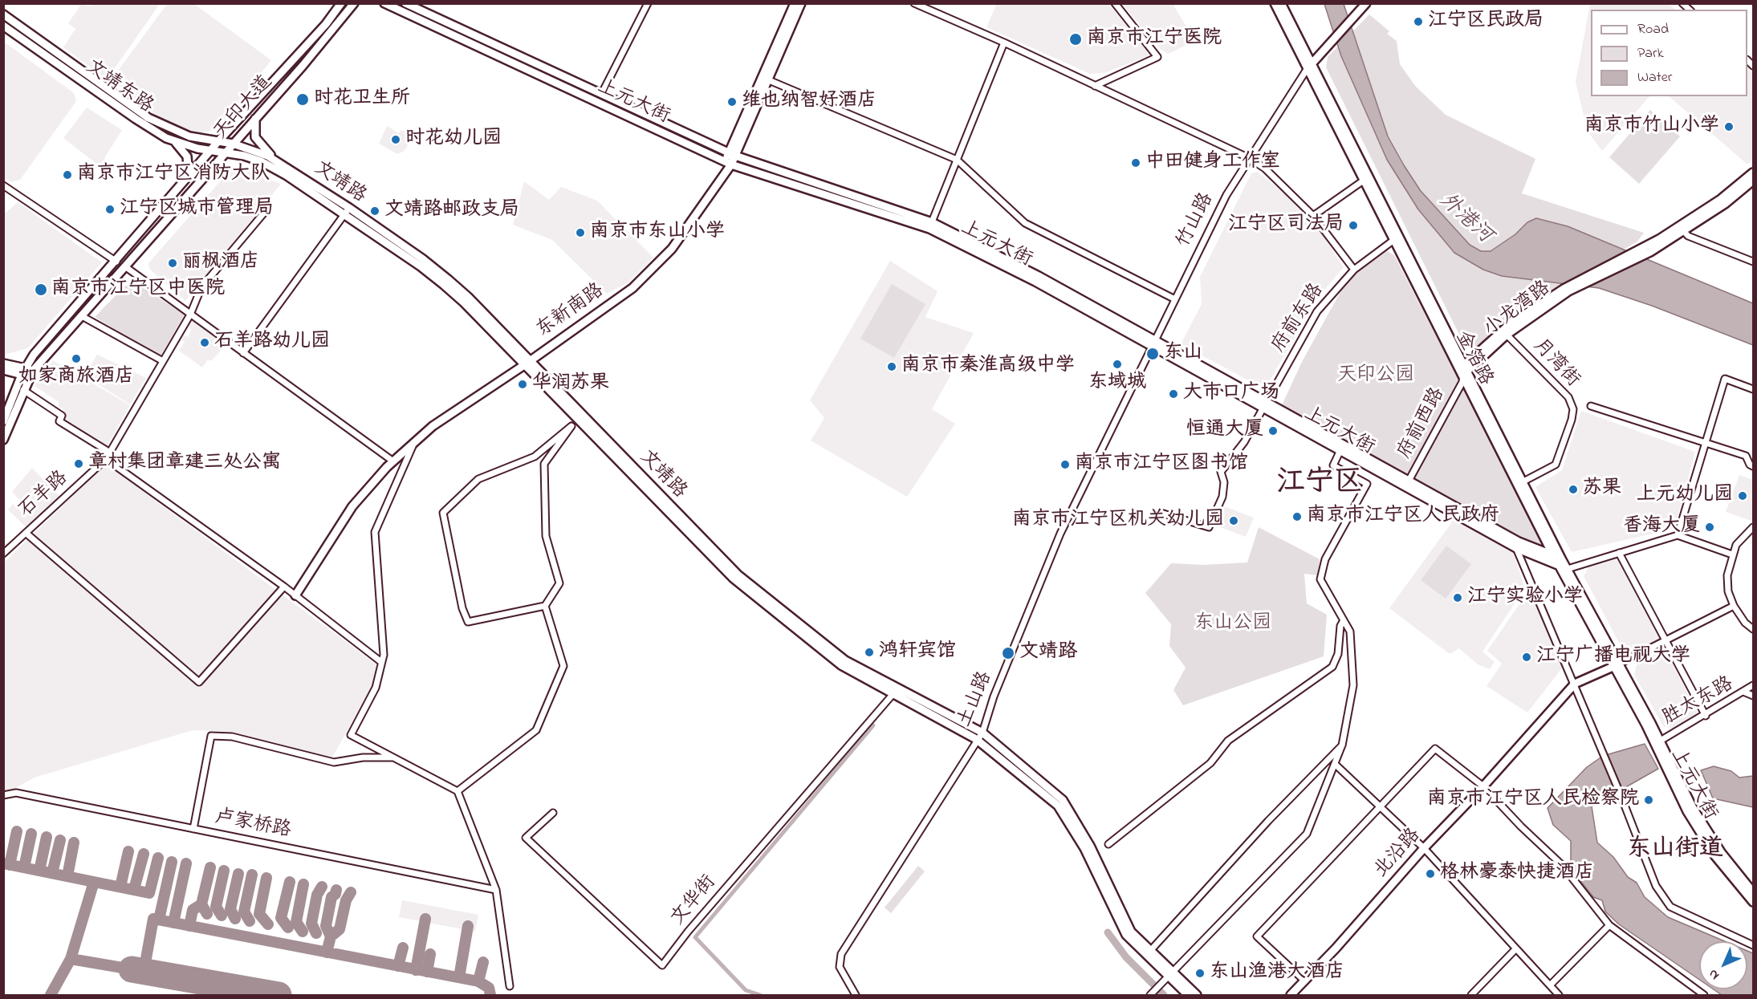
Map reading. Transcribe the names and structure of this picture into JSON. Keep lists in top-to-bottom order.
{
  "streets": {
    "main road": [
      "文靖东路",
      "上元大街",
      "天印大道",
      "文靖路",
      "竹山路",
      "小龙湾路",
      "东新南路",
      "金箔路",
      "北沿路"
    ],
    "street": [
      "府前东路",
      "月湾街",
      "府前西路",
      "石羊路",
      "土山路",
      "胜太东路",
      "卢家桥路",
      "文华街"
    ]
  },
  "crossings": [
    ["文靖东路", "天印大道"],
    ["文靖东路", "文靖路"],
    ["上元大街", "竹山路"],
    ["上元大街", "东新南路"],
    ["上元大街", "府前东路"],
    ["上元大街", "金箔路"],
    ["上元大街", "府前西路"],
    ["上元大街", "土山路"],
    ["上元大街", "胜太东路"],
    ["天印大道", "文靖路"],
    ["文靖路", "东新南路"],
    ["文靖路", "土山路"],
    ["文靖路", "文华街"],
    ["竹山路", "金箔路"],
    ["竹山路", "土山路"],
    ["小龙湾路", "金箔路"],
    ["小龙湾路", "月湾街"],
    ["小龙湾路", "府前西路"],
    ["府前东路", "金箔路"],
    ["金箔路", "月湾街"],
    ["金箔路", "府前西路"],
    ["金箔路", "北沿路"]
  ],
  "districts": ["江宁区", "东山街道"],
  "water": ["外港河"],
  "parks": ["天印公园", "东山公园"],
  "places": [
    "江宁区民政局",
    "南京市江宁医院",
    "时花卫生所",
    "维也纳智好酒店",
    "南京市竹山小学",
    "时花幼儿园",
    "中田健身工作室",
    "南京市江宁区消防大队",
    "江宁区城市管理局",
    "文靖路邮政支局",
    "江宁区司法局",
    "南京市东山小学",
    "丽枫酒店",
    "南京市江宁区中医院",
    "石羊路幼儿园",
    "东山",
    "如家商旅酒店",
    "东域城",
    "南京市秦淮高级中学",
    "华润苏果",
    "大市口广场",
    "恒通大厦",
    "章村集团章建三处公寓",
    "南京市江宁区图书馆",
    "苏果",
    "上元幼儿园",
    "南京市江宁区人民政府",
    "南京市江宁区机关幼儿园",
    "香海大厦",
    "江宁实验小学",
    "鸿轩宾馆",
    "文靖路",
    "江宁广播电视大学",
    "南京市江宁区人民检察院",
    "格林豪泰快捷酒店",
    "东山渔港大酒店"
  ],
  "legend": ["Road", "Park", "Water"],
  "north": "bottom left"
}
